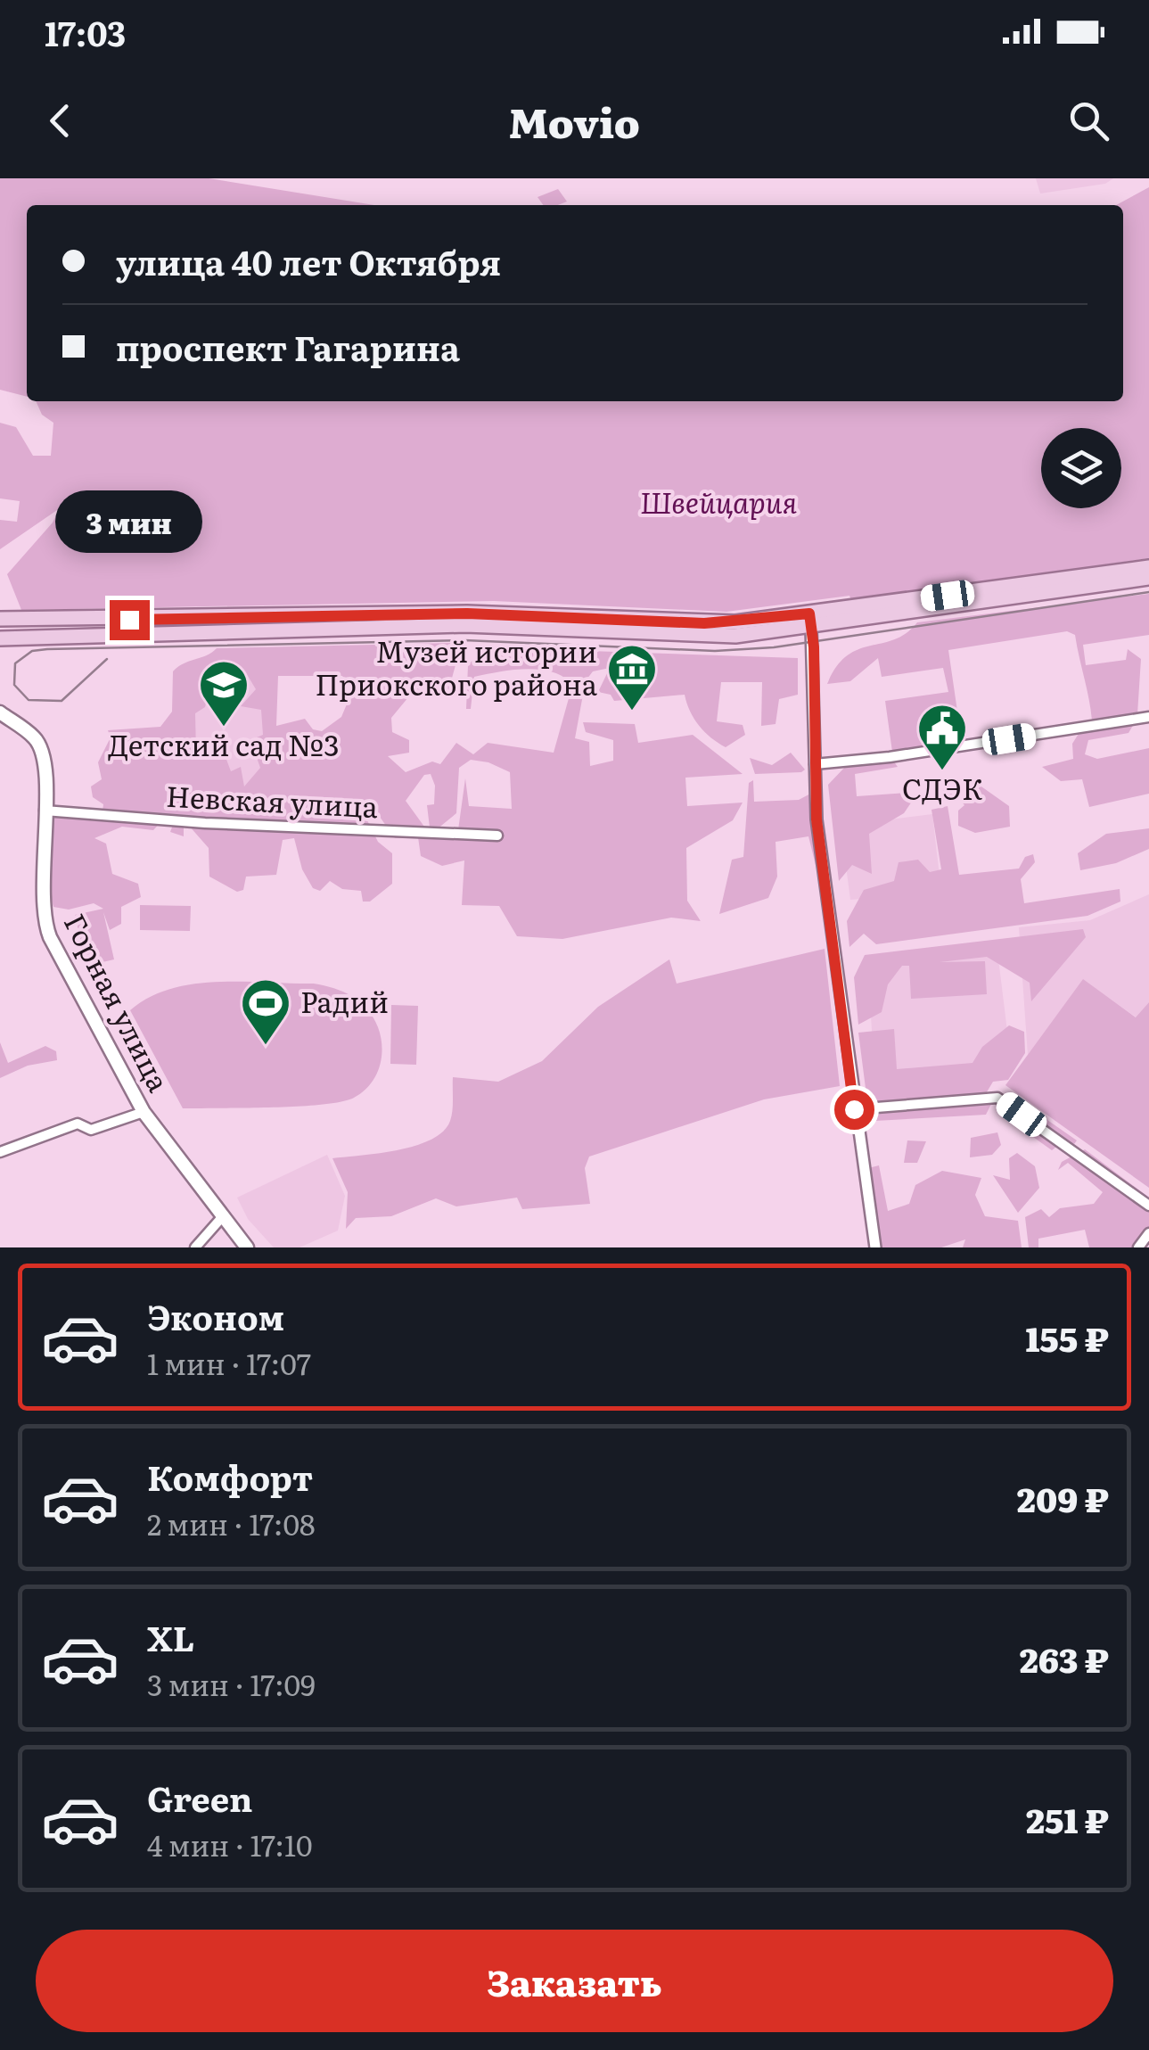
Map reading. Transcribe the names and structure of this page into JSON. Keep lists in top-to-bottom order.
{
  "streets": {
    "main road": ["Горная улица"],
    "street": ["Невская улица"]
  },
  "crossings": [
    ["Невская улица", "Горная улица"]
  ],
  "parks": ["Швейцария"],
  "places": {
    "museum": ["Музей истории Приокского района"],
    "school or university": ["Детский сад №3"],
    "public building": ["СДЭК"],
    "sports": ["Радий"]
  },
  "page": {
    "status": "17:03",
    "header": "Movio",
    "banner": ["улица 40 лет Октября", "проспект Гагарина"],
    "bubble": "3 мин",
    "list": [
      {
        "name": "Эконом",
        "note": "1 мин · 17:07",
        "value": "155 ₽"
      },
      {
        "name": "Комфорт",
        "note": "2 мин · 17:08",
        "value": "209 ₽"
      },
      {
        "name": "XL",
        "note": "3 мин · 17:09",
        "value": "263 ₽"
      },
      {
        "name": "Green",
        "note": "4 мин · 17:10",
        "value": "251 ₽"
      }
    ],
    "buttons": "Заказать"
  }
}
